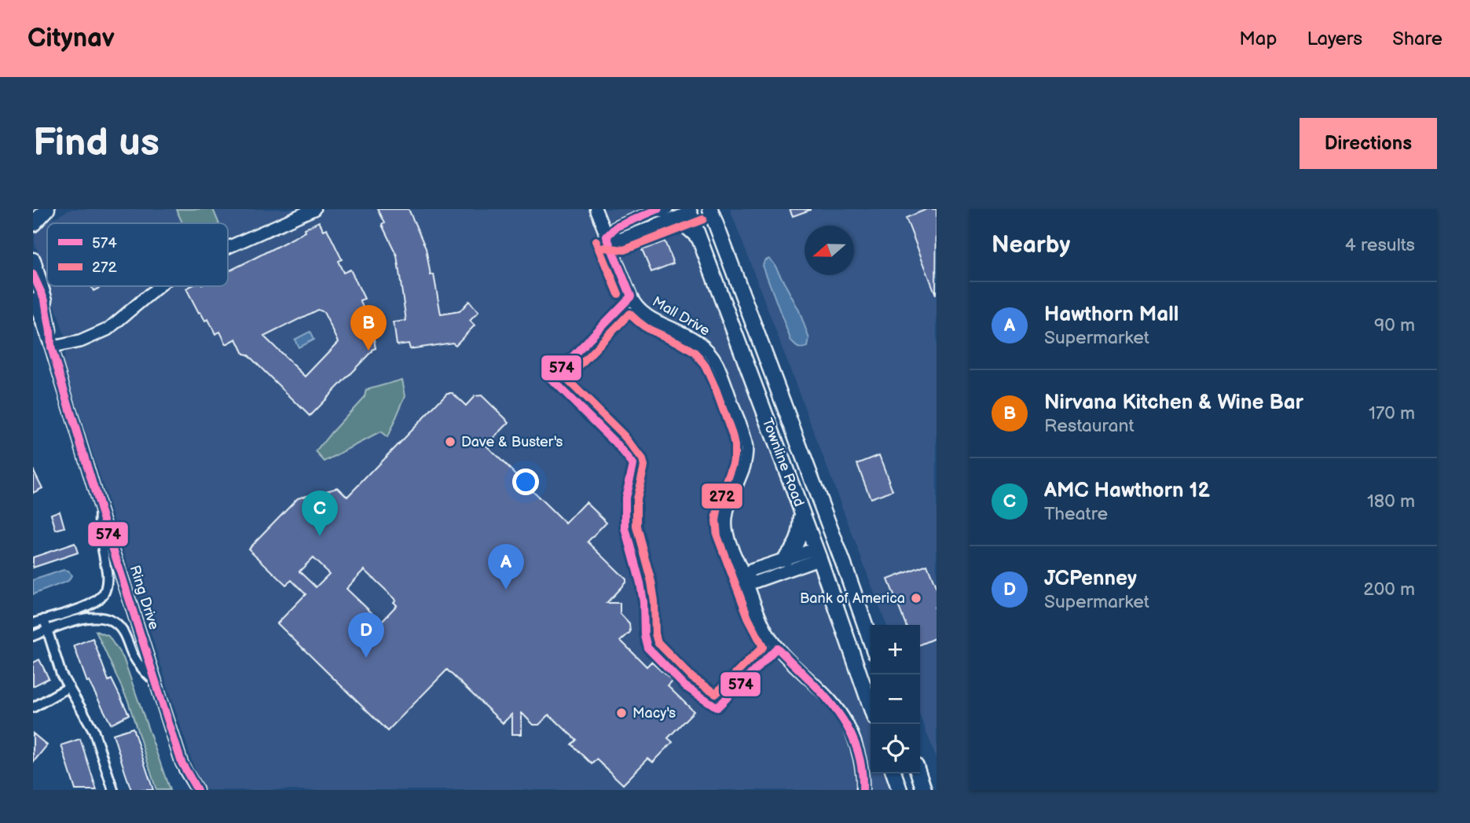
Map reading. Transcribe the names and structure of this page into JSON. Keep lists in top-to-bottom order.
{
  "streets": {
    "main road": ["Townline Road"],
    "street": ["Mall Drive", "Ring Drive"]
  },
  "places": ["Dave & Buster's", "Bank of America", "Macy's"],
  "lines": ["transit line 574", "transit line 272"],
  "legend": ["574", "272"],
  "north": "left",
  "page": {
    "header": "Citynav",
    "nav": ["Map", "Layers", "Share"],
    "buttons": "Directions",
    "title": "Find us",
    "heading": ["Nearby", "4 results"],
    "list": [
      {
        "mark": "A",
        "name": "Hawthorn Mall",
        "note": "Supermarket",
        "value": "90 m"
      },
      {
        "mark": "B",
        "name": "Nirvana Kitchen & Wine Bar",
        "note": "Restaurant",
        "value": "170 m"
      },
      {
        "mark": "C",
        "name": "AMC Hawthorn 12",
        "note": "Theatre",
        "value": "180 m"
      },
      {
        "mark": "D",
        "name": "JCPenney",
        "note": "Supermarket",
        "value": "200 m"
      }
    ],
    "pins": [
      "B",
      "C",
      "A",
      "D"
    ],
    "map_buttons": ["+", "−"]
  }
}
